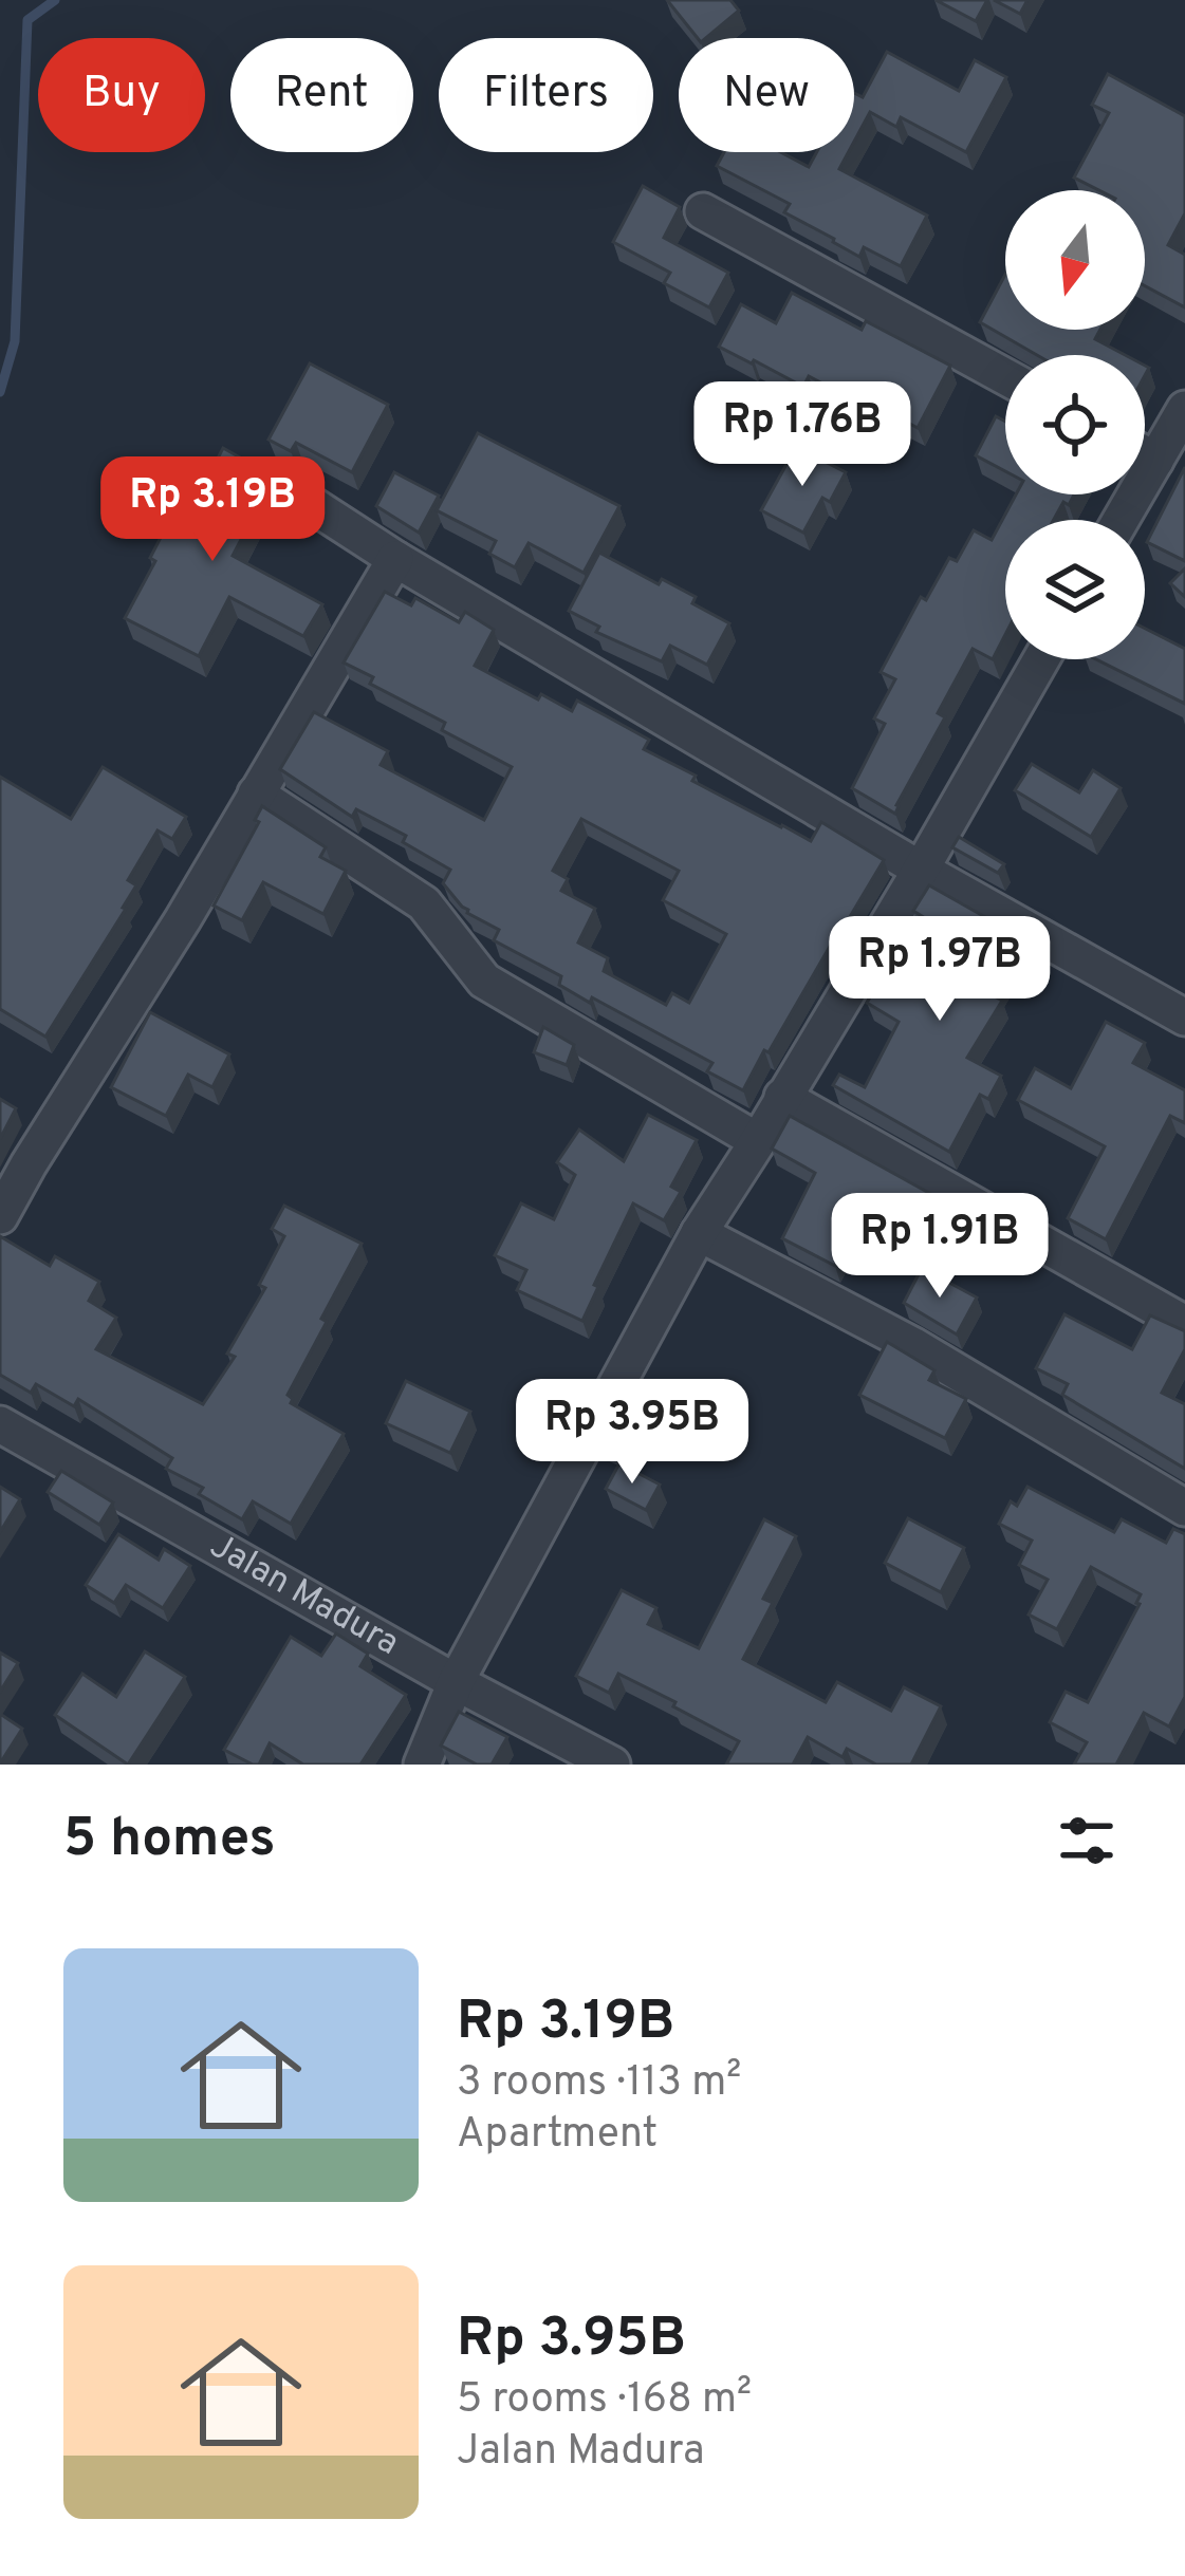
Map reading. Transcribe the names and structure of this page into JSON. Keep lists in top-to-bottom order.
{
  "streets": {
    "street": ["Jalan Madura"]
  },
  "north": "bottom",
  "page": {
    "chip": [
      "Buy",
      "Rent",
      "Filters",
      "New"
    ],
    "price": [
      "Rp 1.76B",
      "Rp 3.19B",
      "Rp 1.97B",
      "Rp 1.91B",
      "Rp 3.95B"
    ],
    "heading": "5 homes",
    "list": [
      {
        "name": "Rp 3.19B",
        "note": "3 rooms · 113 m² · Apartment"
      },
      {
        "name": "Rp 3.95B",
        "note": "5 rooms · 168 m² · Jalan Madura"
      }
    ]
  }
}
